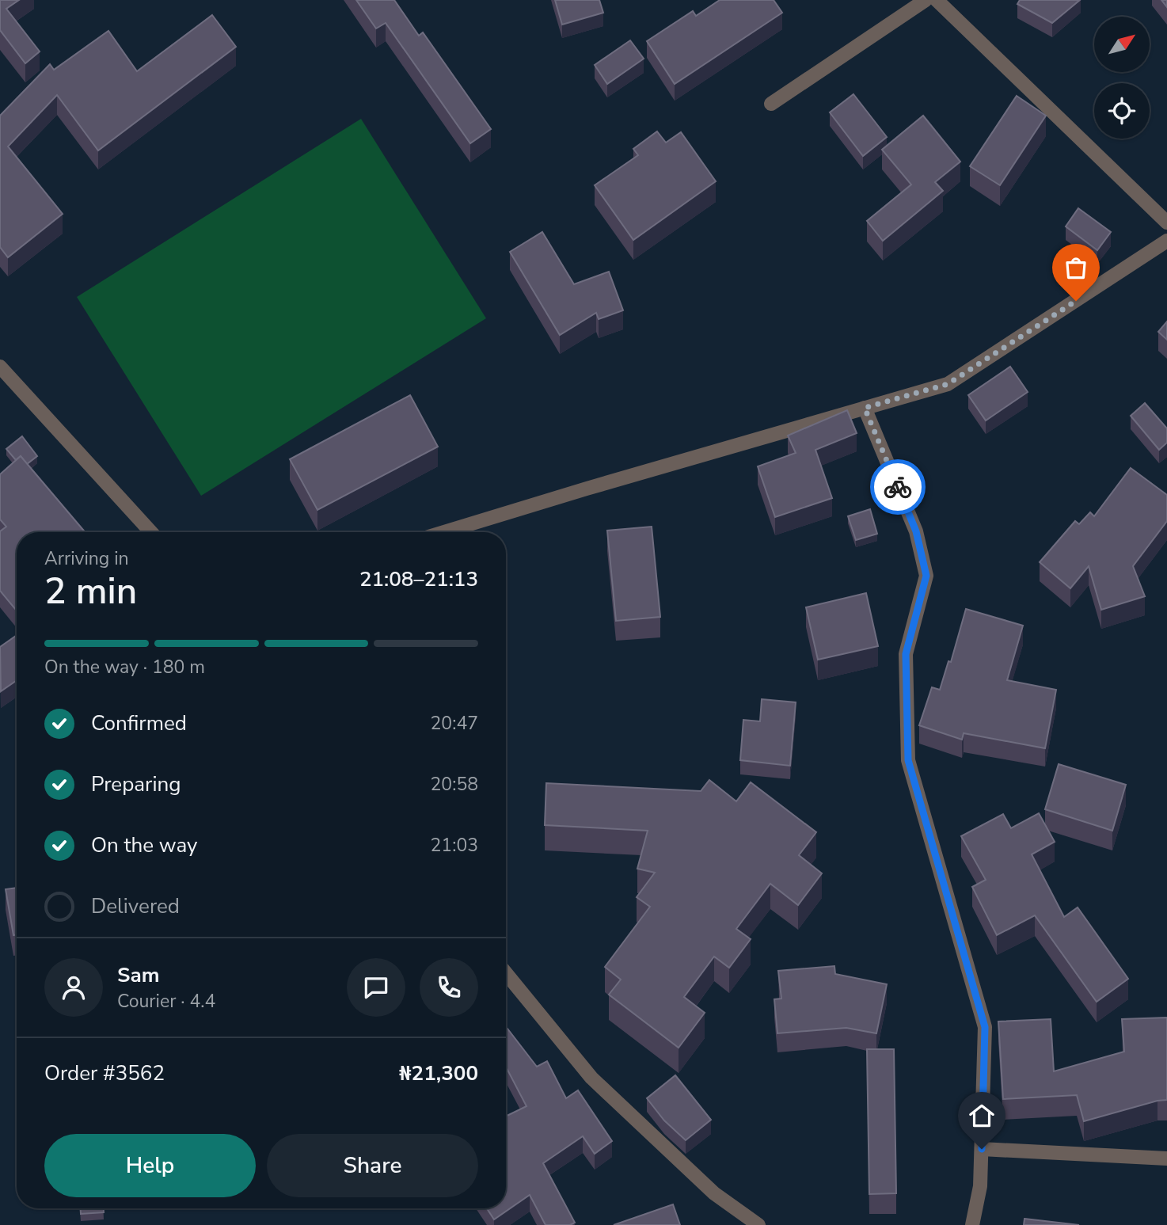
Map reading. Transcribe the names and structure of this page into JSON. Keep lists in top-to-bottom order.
{
  "north": "top right",
  "page": {
    "heading": ["2 min", "Arriving in", "21:08–21:13"],
    "panel": [
      "Sam",
      "Courier · 4.4",
      "Order #3562",
      "₦21,300"
    ],
    "bar": "On the way · 180 m",
    "list": [
      ["Confirmed", "20:47"],
      ["Preparing", "20:58"],
      ["On the way", "21:03"],
      "Delivered"
    ],
    "buttons": ["Help", "Share"]
  }
}
